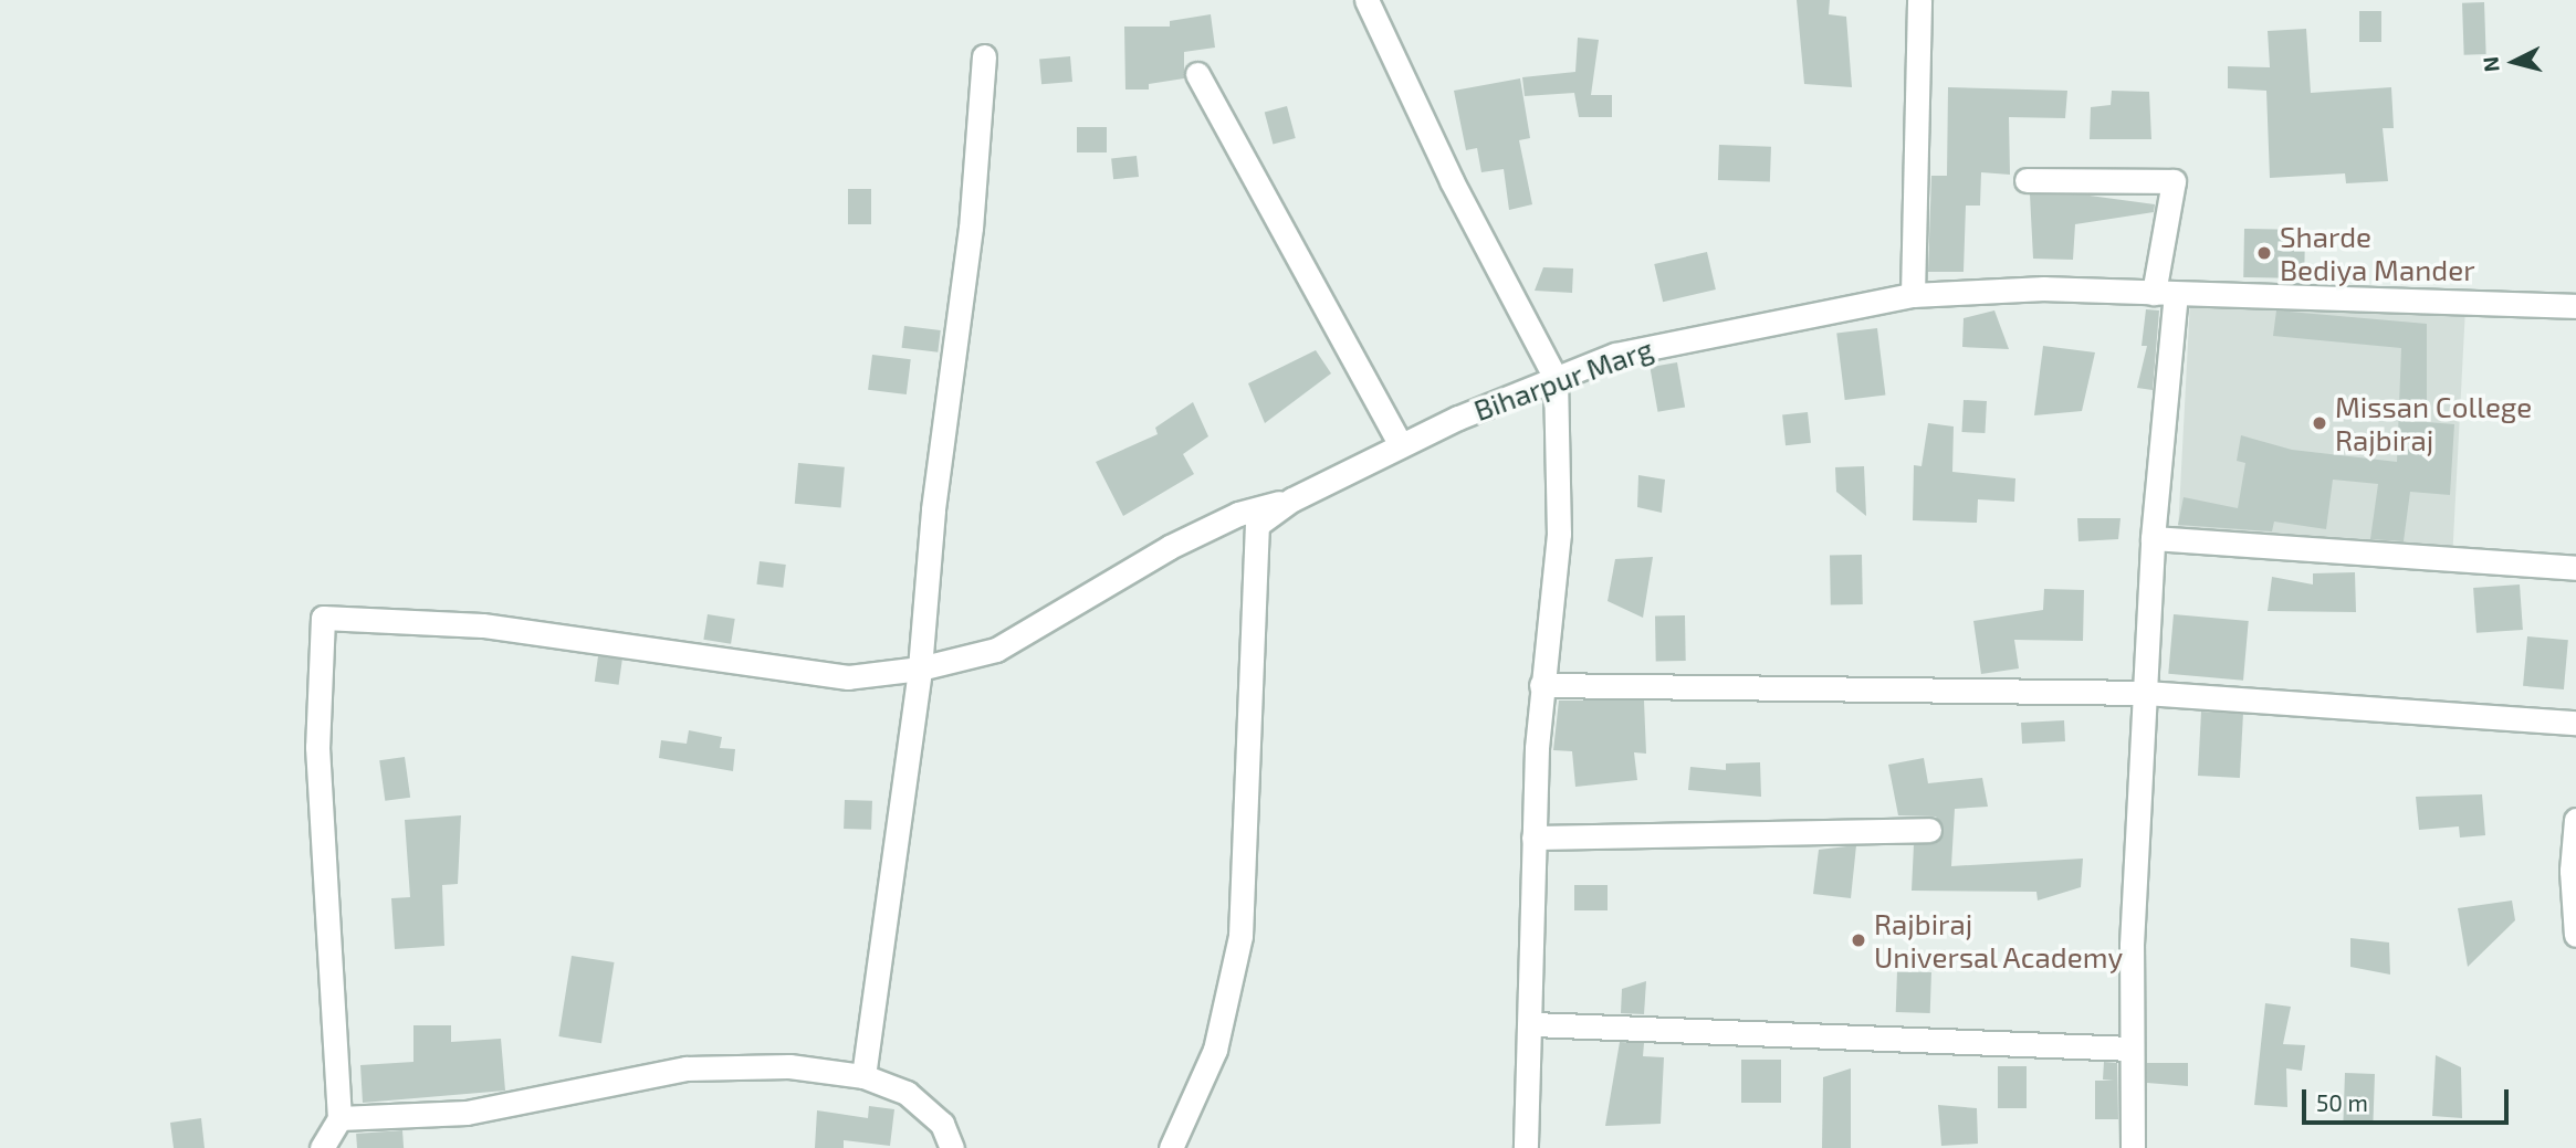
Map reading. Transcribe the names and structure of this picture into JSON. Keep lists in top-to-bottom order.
{
  "streets": {
    "street": ["Biharpur Marg"]
  },
  "places": ["Sharde Bediya Mander", "Missan College Rajbiraj", "Rajbiraj Universal Academy"],
  "scale_bar": "50 m",
  "north": "left"
}
